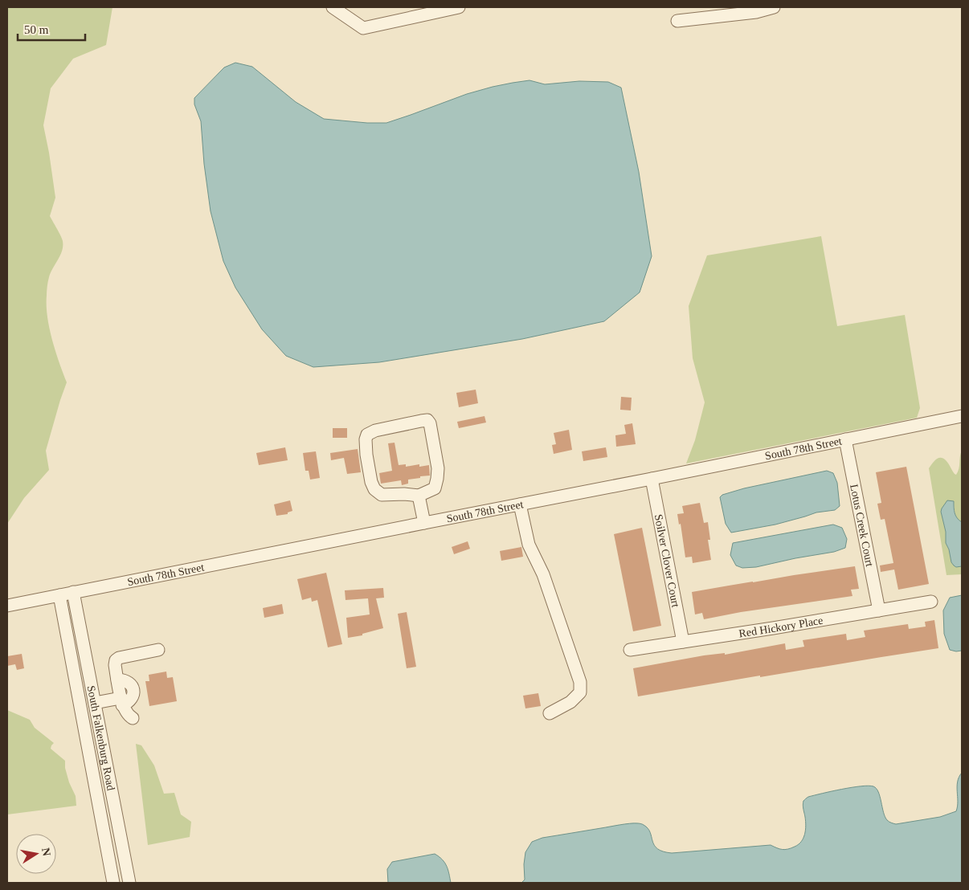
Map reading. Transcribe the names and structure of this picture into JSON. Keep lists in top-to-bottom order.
{
  "streets": {
    "street": [
      "South 78th Street",
      "Lotus Creek Court",
      "Soilver Clover Court",
      "Red Hickory Place",
      "South Falkenburg Road"
    ]
  },
  "crossings": [
    ["South 78th Street", "Lotus Creek Court"],
    ["South 78th Street", "Soilver Clover Court"],
    ["South 78th Street", "South Falkenburg Road"],
    ["Lotus Creek Court", "Red Hickory Place"],
    ["Soilver Clover Court", "Red Hickory Place"]
  ],
  "scale_bar": "50 m",
  "north": "right"
}
